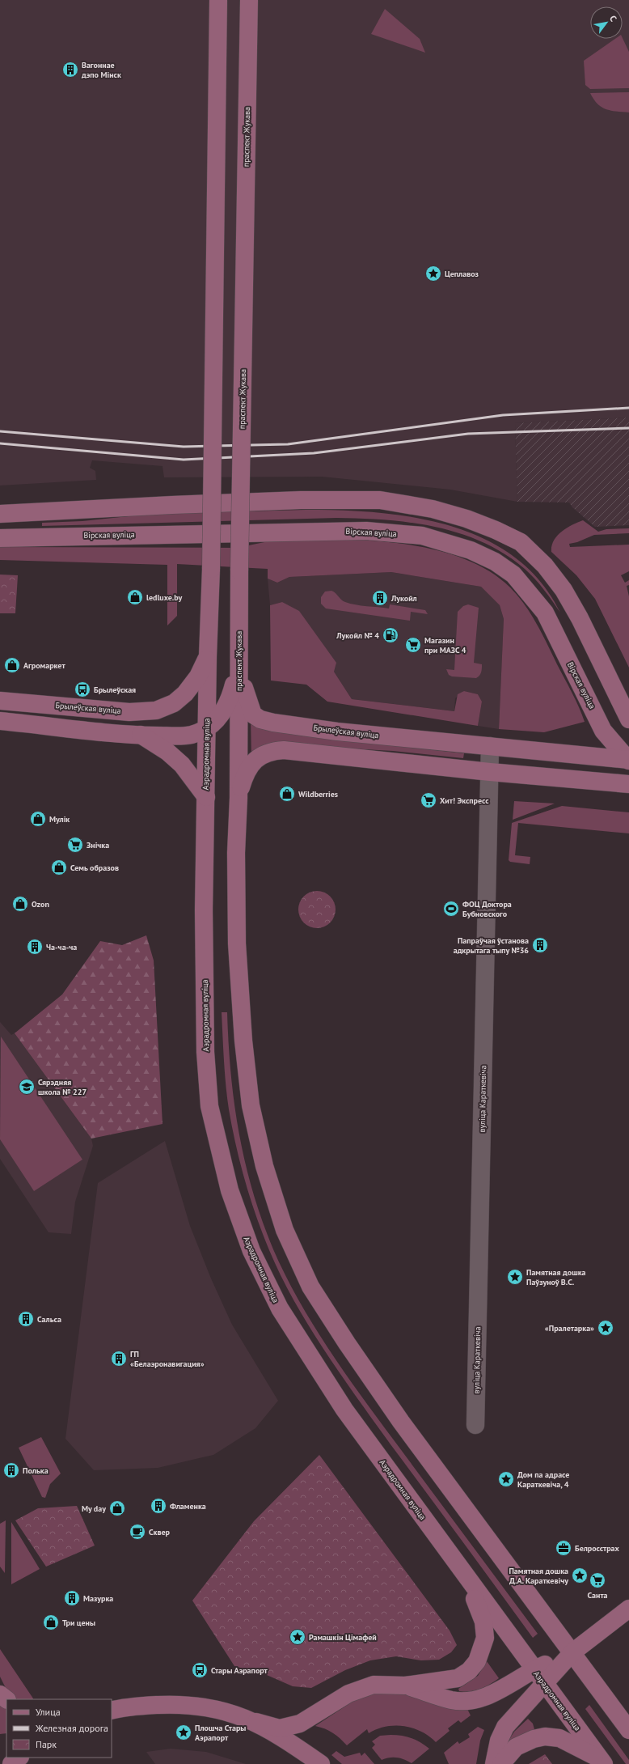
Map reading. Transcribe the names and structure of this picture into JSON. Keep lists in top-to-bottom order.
{
  "streets": {
    "main road": [
      "праспект Жукава",
      "Вірская вуліца",
      "Брылеўская вуліца",
      "Аэрадромная вуліца"
    ],
    "street": ["вуліца Караткевіча"]
  },
  "crossings": [
    ["праспект Жукава", "Брылеўская вуліца"],
    ["Вірская вуліца", "Брылеўская вуліца"],
    ["Брылеўская вуліца", "Аэрадромная вуліца"],
    ["Брылеўская вуліца", "вуліца Караткевіча"]
  ],
  "places": {
    "building": [
      "Вагоннае дэпо Мінск",
      "Лукойл",
      "Папраўчая ўстанова адкрытага тыпу №36",
      "Ча-ча-ча",
      "Сальса",
      "ГП «Белаэронавигация»",
      "Полька",
      "Фламенка",
      "Мазурка"
    ],
    "place": [
      "Цеплавоз",
      "Памятная дошка Паўзуноў В.С.",
      "«Пралетарка»",
      "Дом па адрасе Караткевіча, 4",
      "Памятная дошка Д.А. Караткевічу",
      "Рамашкін Цімафей",
      "Плошча Стары Аэрапорт"
    ],
    "shop": [
      "ledluxe.by",
      "Агромаркет",
      "Wildberries",
      "Мулік",
      "Семь образов",
      "Ozon",
      "My day",
      "Три цены"
    ],
    "fuel station": ["Лукойл № 4"],
    "supermarket": [
      "Магазин при МАЗС 4",
      "Хит! Экспресс",
      "Знічка",
      "Санта"
    ],
    "bus stop": ["Брылеўская", "Стары Аэрапорт"],
    "sports": ["ФОЦ Доктора Бубновского"],
    "school or university": ["Сярэдняя школа № 227"],
    "cafe": ["Сквер"],
    "office": ["Белросстрах"]
  },
  "legend": ["Улица", "Железная дорога", "Парк"],
  "north": "top right"
}
